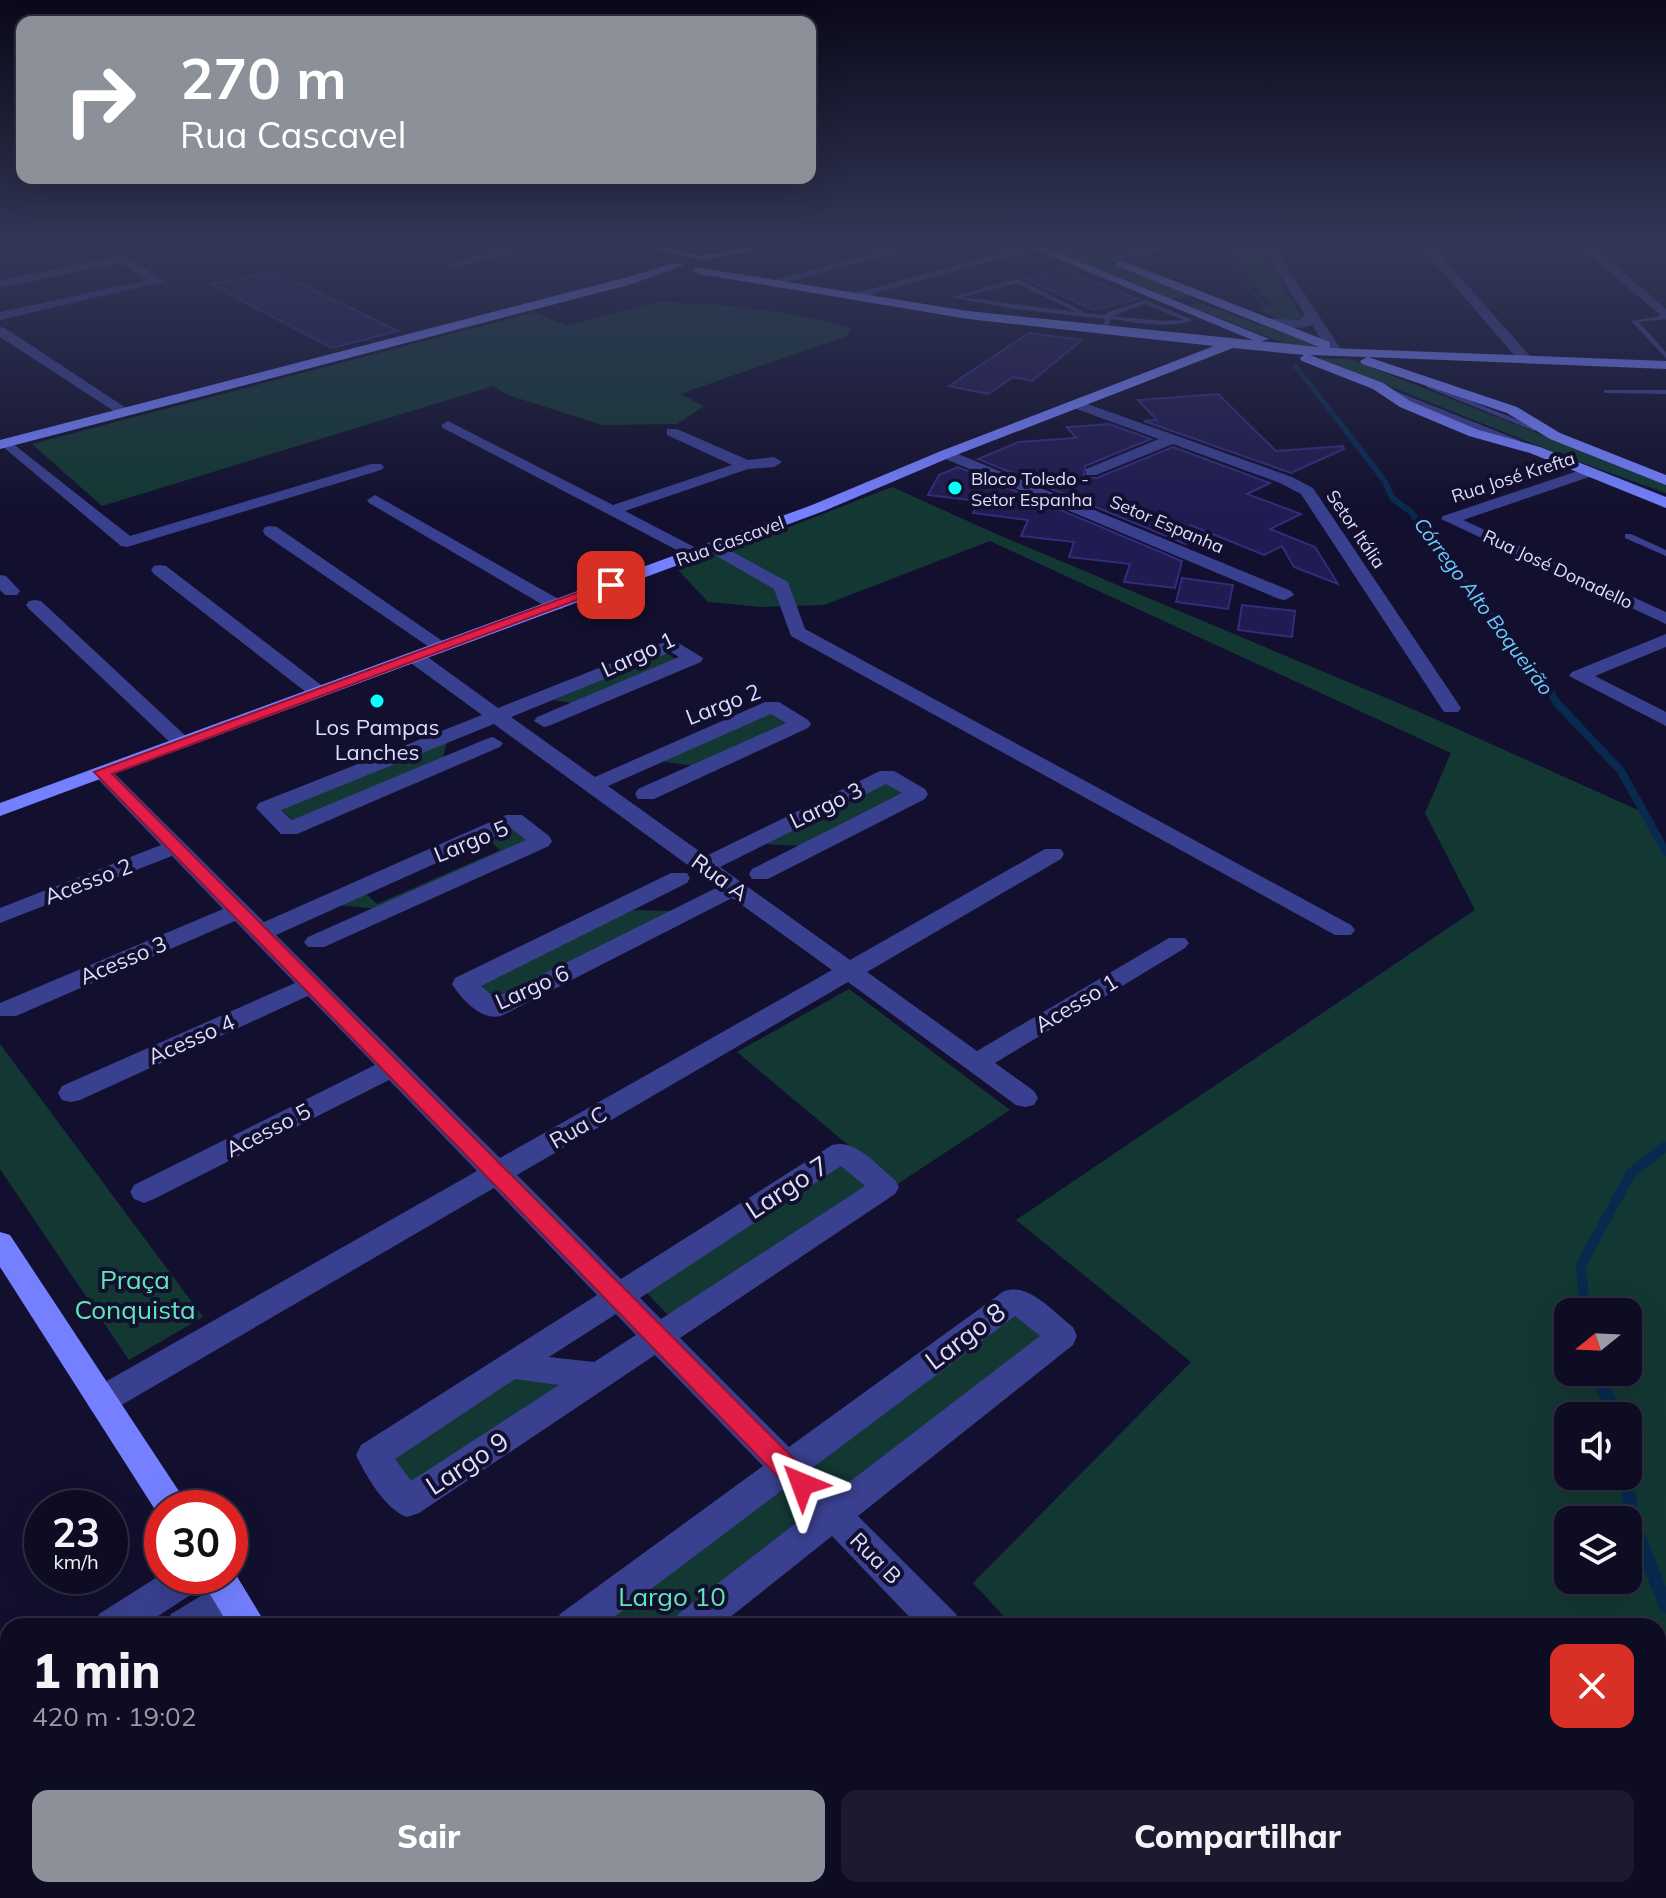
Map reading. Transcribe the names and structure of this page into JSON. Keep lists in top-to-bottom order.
{
  "streets": {
    "main road": ["Rua Cascavel"],
    "street": [
      "Rua José Krefta",
      "Setor Espanha",
      "Setor Itália",
      "Rua José Donadello",
      "Largo 1",
      "Largo 2",
      "Largo 3",
      "Largo 5",
      "Rua A",
      "Acesso 2",
      "Acesso 3",
      "Largo 6",
      "Acesso 1",
      "Acesso 4",
      "Rua C",
      "Acesso 5",
      "Largo 7",
      "Largo 8",
      "Largo 9",
      "Rua B"
    ]
  },
  "crossings": [
    ["Rua José Krefta", "Rua José Donadello"],
    ["Setor Espanha", "Rua Cascavel"],
    ["Setor Itália", "Rua Cascavel"],
    ["Rua Cascavel", "Rua A"],
    ["Rua Cascavel", "Rua B"],
    ["Largo 1", "Rua A"],
    ["Largo 2", "Rua A"],
    ["Largo 3", "Rua A"],
    ["Largo 5", "Rua B"],
    ["Rua A", "Largo 6"],
    ["Rua A", "Acesso 1"],
    ["Rua A", "Rua C"],
    ["Acesso 2", "Rua B"],
    ["Acesso 3", "Rua B"],
    ["Acesso 4", "Rua B"],
    ["Rua C", "Rua B"],
    ["Acesso 5", "Rua B"],
    ["Largo 7", "Largo 9"],
    ["Largo 7", "Rua B"],
    ["Largo 8", "Rua B"],
    ["Largo 9", "Rua B"]
  ],
  "water": ["Córrego Alto Boqueirão"],
  "parks": ["Praça Conquista", "Largo 10"],
  "places": ["Bloco Toledo - Setor Espanha", "Los Pampas Lanches"],
  "north": "left",
  "page": {
    "turn": ["270 m", "Rua Cascavel"],
    "speed": "23 km/h",
    "limit": "30",
    "heading": ["1 min", "420 m · 19:02"],
    "buttons": ["Sair", "Compartilhar"]
  }
}
